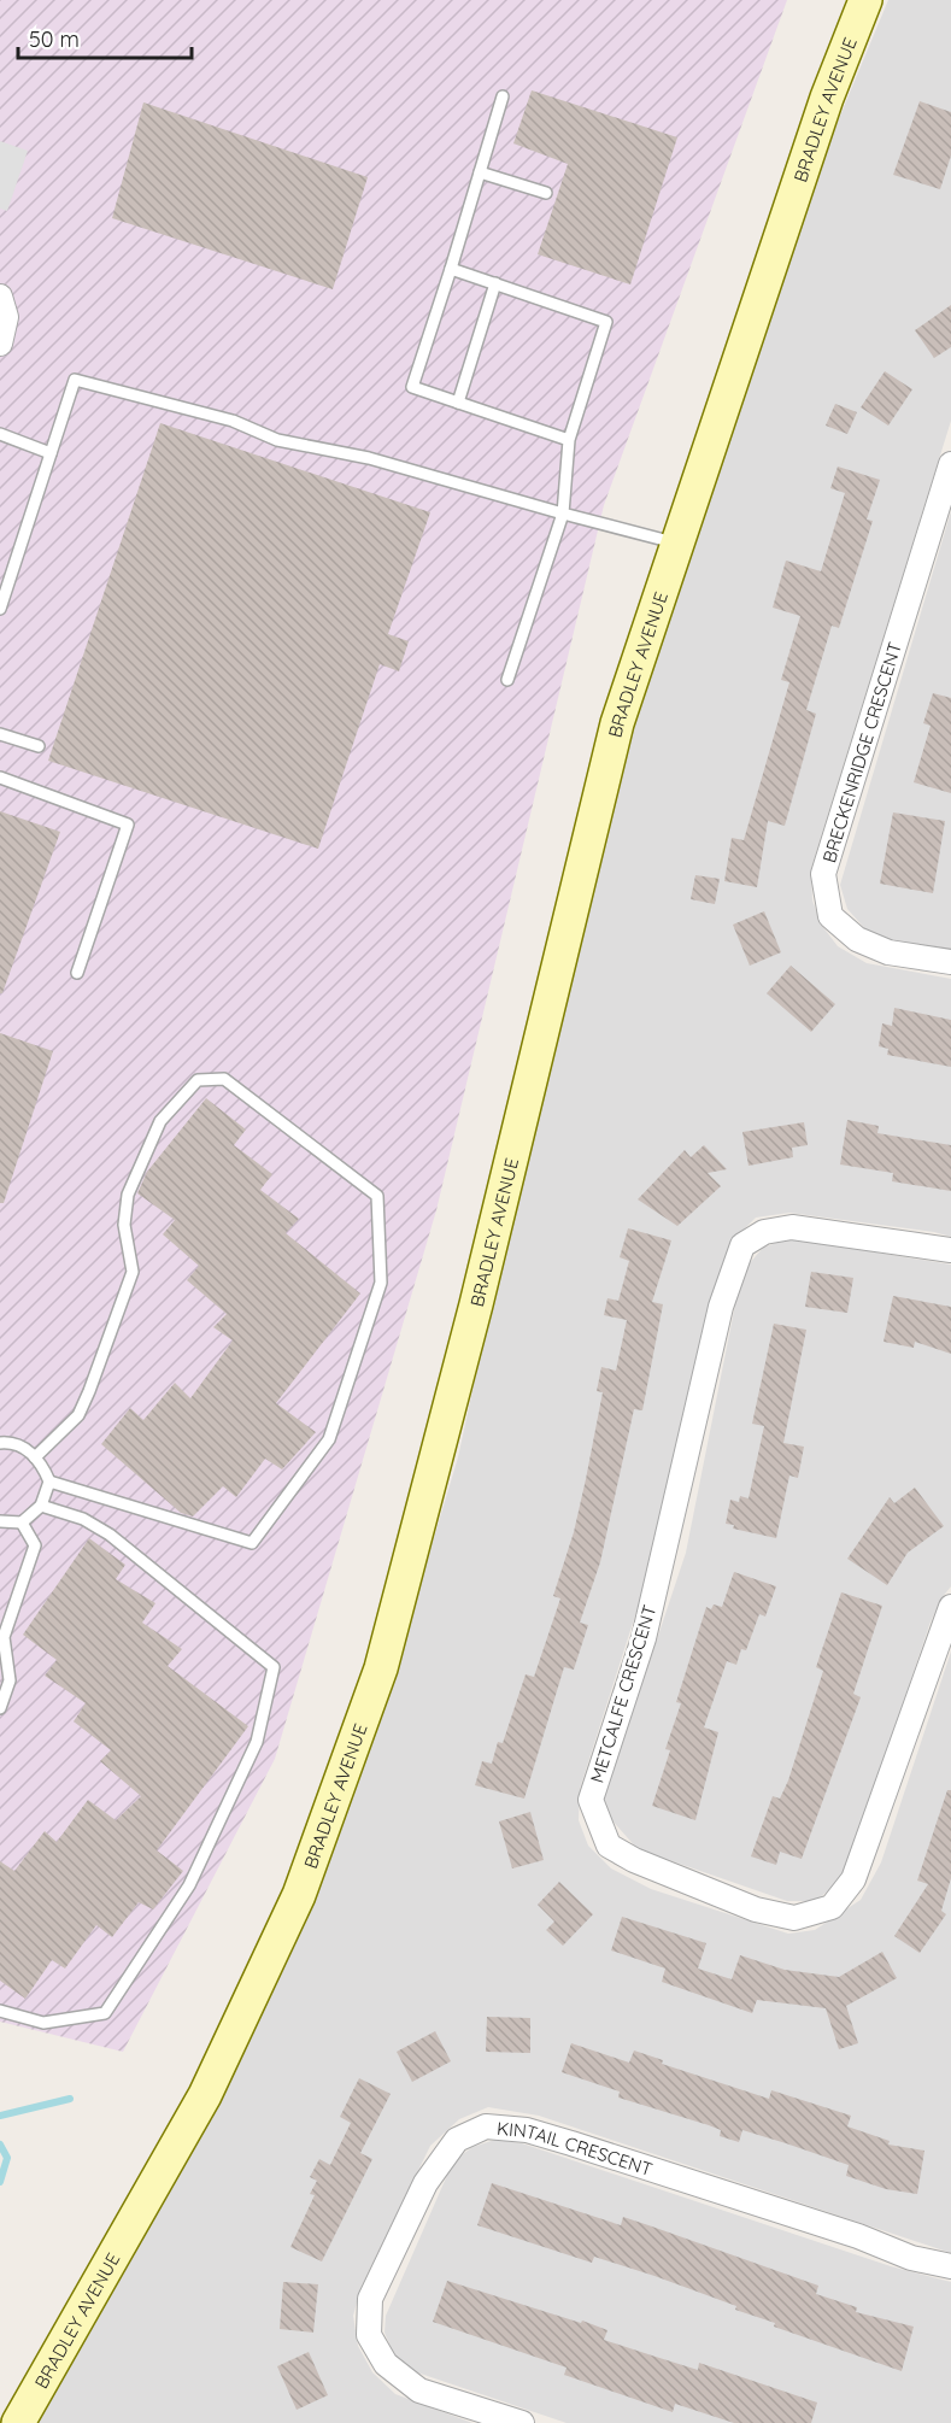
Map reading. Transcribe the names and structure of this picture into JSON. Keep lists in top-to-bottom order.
{
  "streets": {
    "main road": ["BRADLEY AVENUE"],
    "street": ["BRECKENRIDGE CRESCENT", "METCALFE CRESCENT", "KINTAIL CRESCENT"]
  },
  "scale_bar": "50 m"
}
